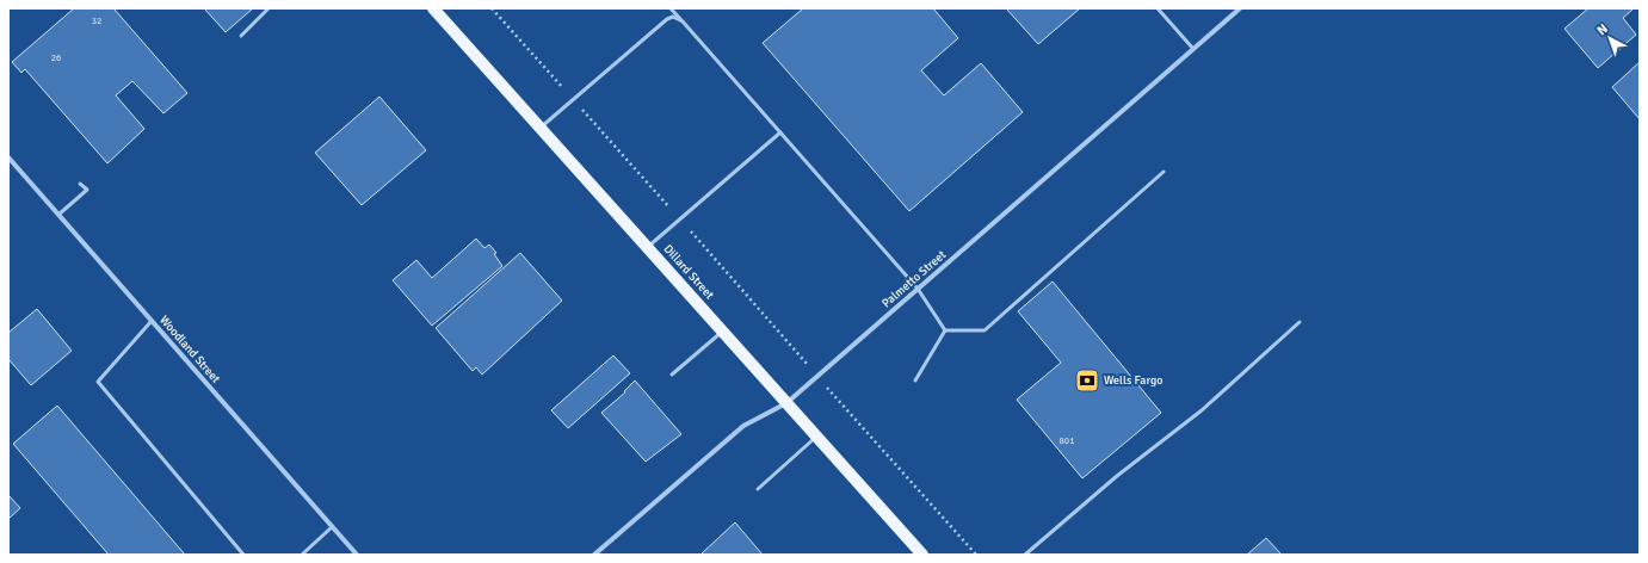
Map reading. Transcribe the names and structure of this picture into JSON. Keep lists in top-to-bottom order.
{
  "streets": {
    "main road": ["Dillard Street"],
    "street": ["Palmetto Street", "Woodland Street"]
  },
  "crossings": [
    ["Dillard Street", "Palmetto Street"]
  ],
  "places": {
    "bank": ["Wells Fargo"]
  },
  "house_numbers": ["32", "26", "801"],
  "north": "top left"
}
